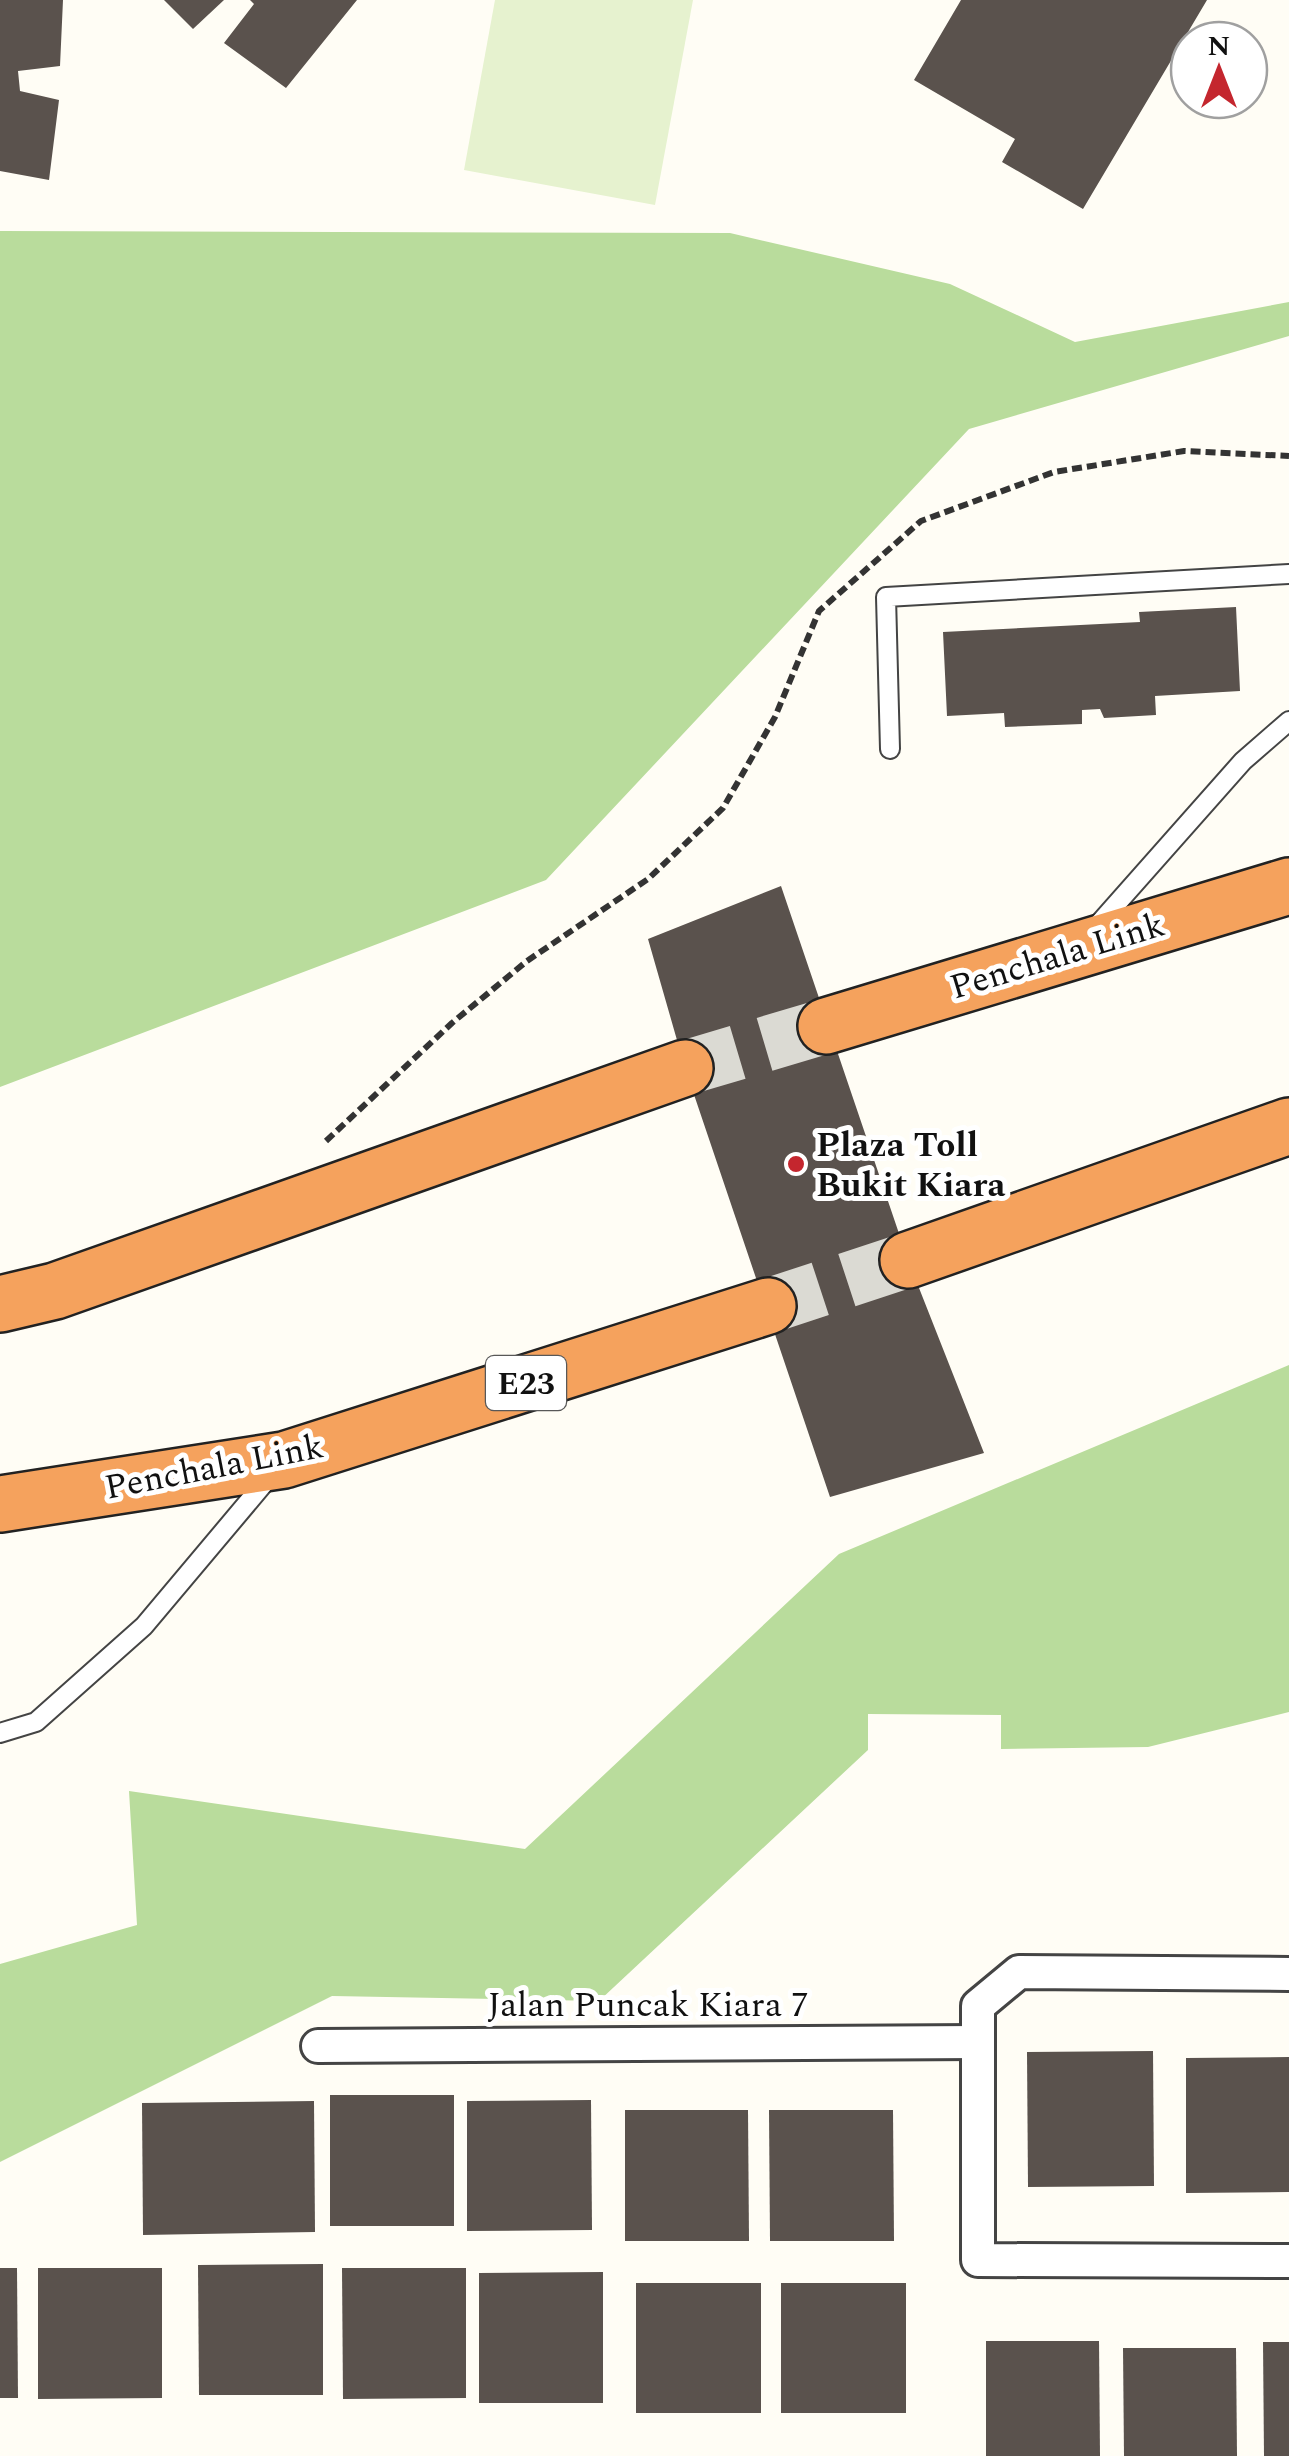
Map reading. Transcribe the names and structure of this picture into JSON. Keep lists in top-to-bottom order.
{
  "streets": {
    "highway": ["Penchala Link", "E23"],
    "street": ["Jalan Puncak Kiara 7"]
  },
  "places": ["Plaza Toll Bukit Kiara"],
  "north": "top"
}
